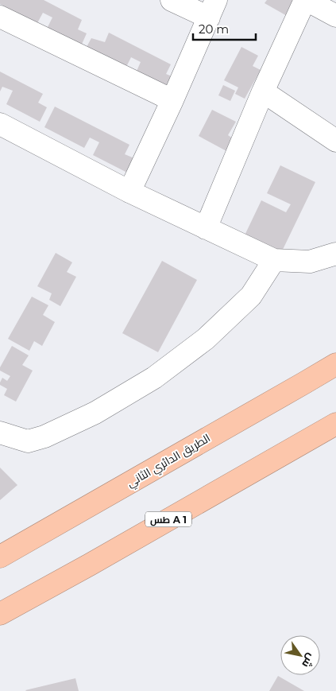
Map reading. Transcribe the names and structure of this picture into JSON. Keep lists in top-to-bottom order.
{
  "streets": {
    "highway": ["الطريق الدائري الثاني", "طس A 1"]
  },
  "scale_bar": "20 m",
  "north": "bottom right"
}
